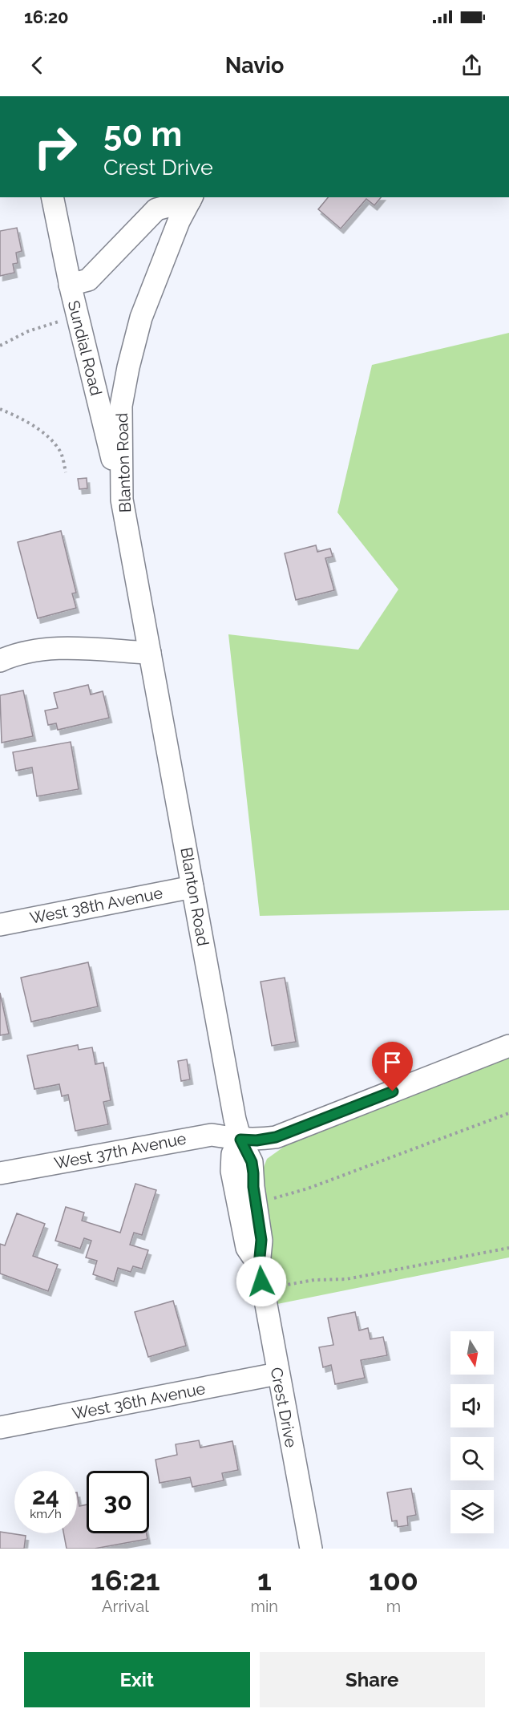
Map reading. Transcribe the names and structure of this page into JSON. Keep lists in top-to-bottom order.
{
  "streets": {
    "street": [
      "Sundial Road",
      "Blanton Road",
      "West 38th Avenue",
      "West 37th Avenue",
      "West 36th Avenue",
      "Crest Drive"
    ]
  },
  "crossings": [
    ["Sundial Road", "Blanton Road"],
    ["Blanton Road", "West 38th Avenue"],
    ["Blanton Road", "West 37th Avenue"],
    ["Blanton Road", "Crest Drive"],
    ["West 36th Avenue", "Crest Drive"]
  ],
  "north": "bottom",
  "page": {
    "status": "16:20",
    "header": "Navio",
    "turn": ["50 m", "Crest Drive"],
    "speed": "24 km/h",
    "limit": "30",
    "eta": [
      "16:21",
      "Arrival",
      "1",
      "min",
      "100",
      "m"
    ],
    "buttons": ["Exit", "Share"]
  }
}
